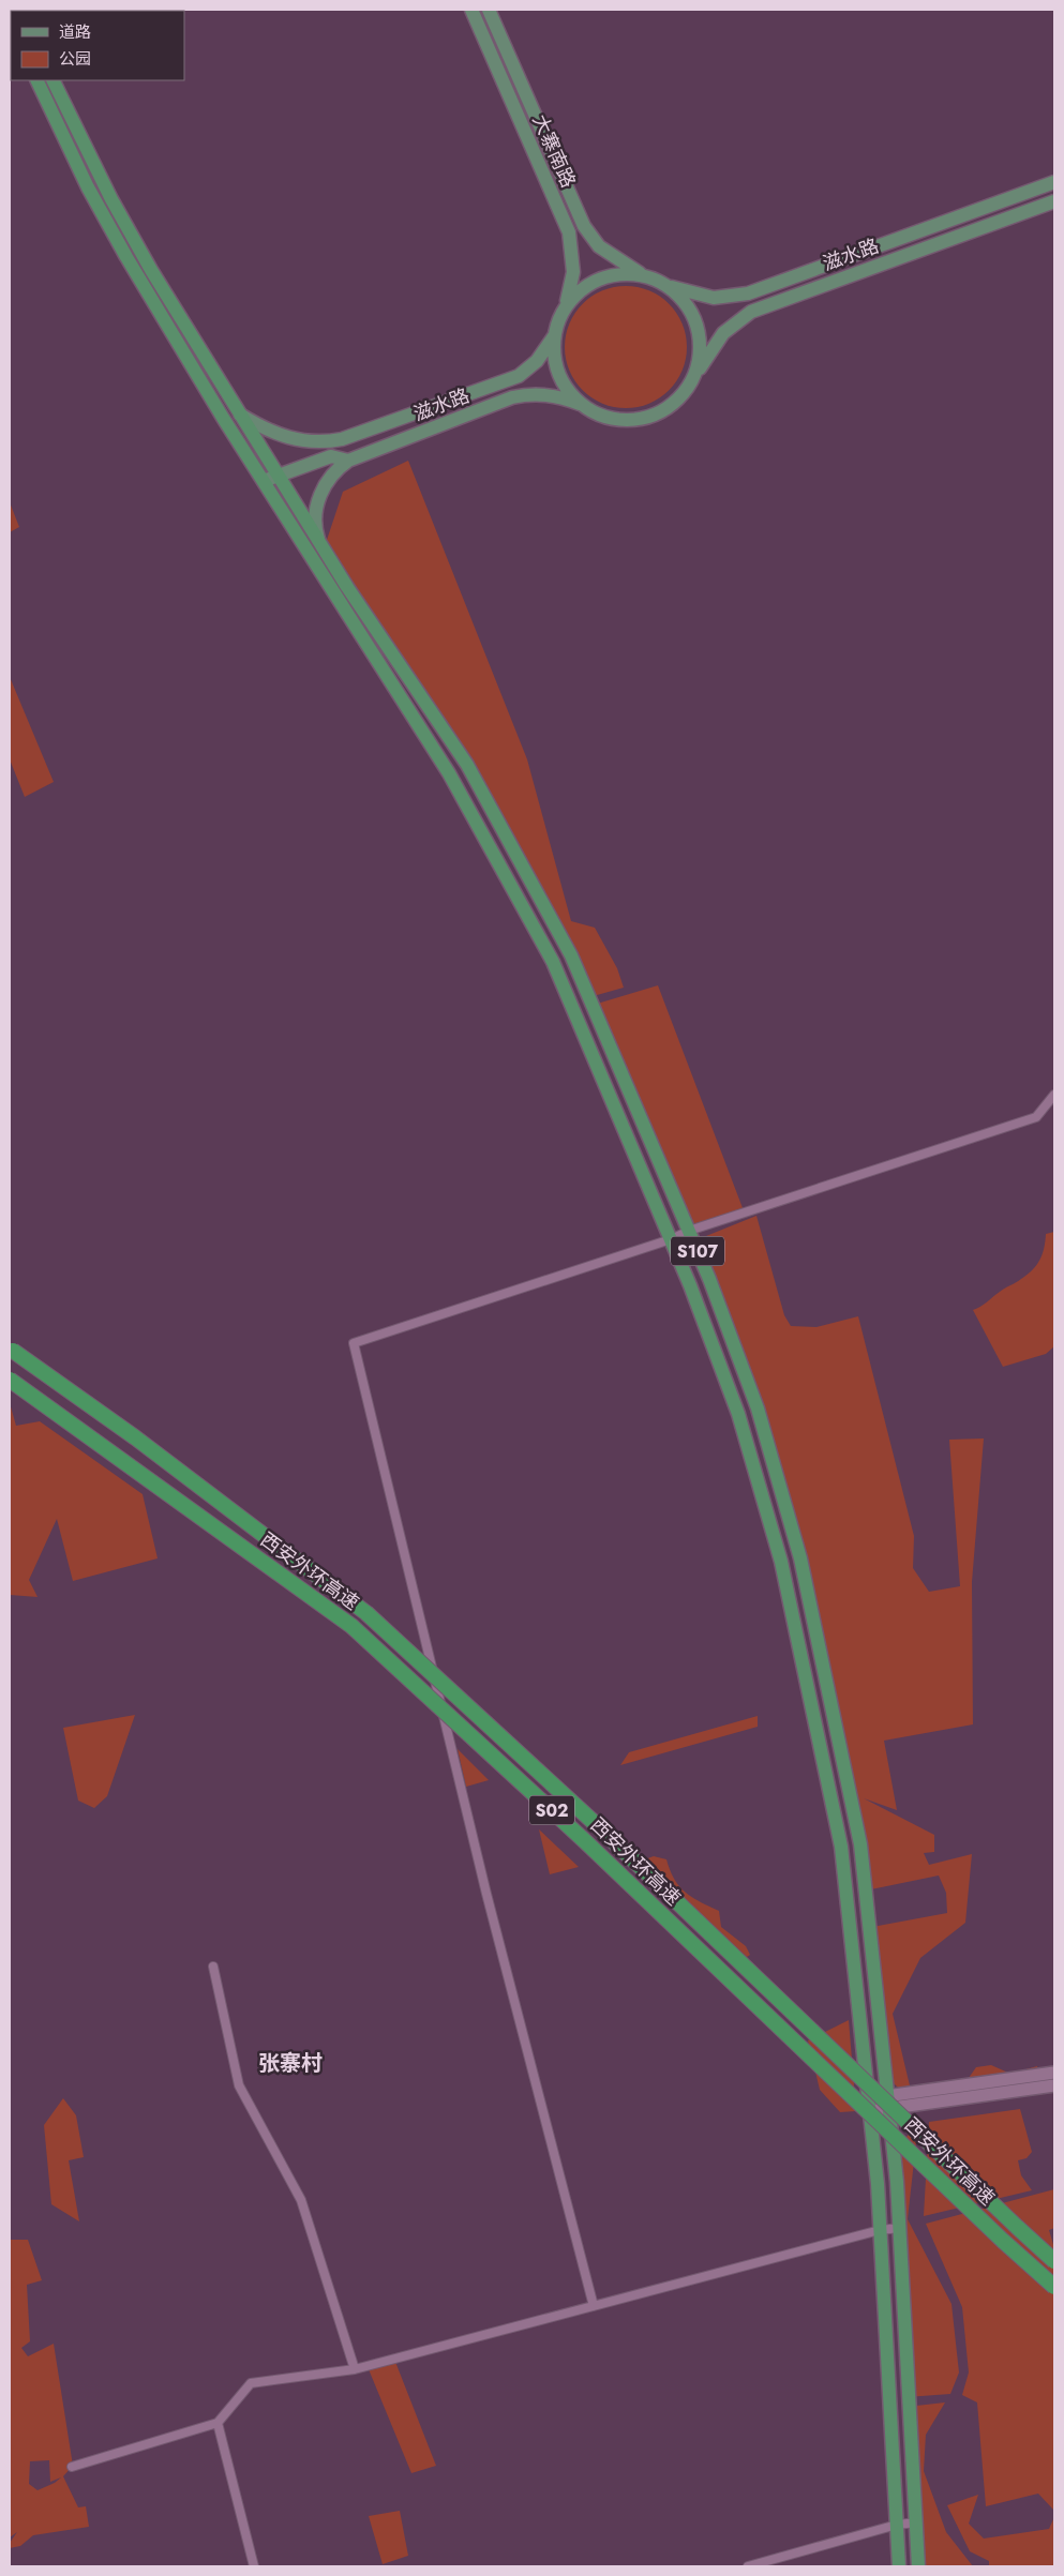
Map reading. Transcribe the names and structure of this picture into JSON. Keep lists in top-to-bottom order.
{
  "streets": {
    "highway": ["S107", "西安外环高速", "S02"],
    "main road": ["大寨南路", "滋水路"]
  },
  "crossings": [
    ["大寨南路", "滋水路"],
    ["滋水路", "S107"]
  ],
  "districts": ["张寨村"],
  "legend": ["道路", "公园"]
}
